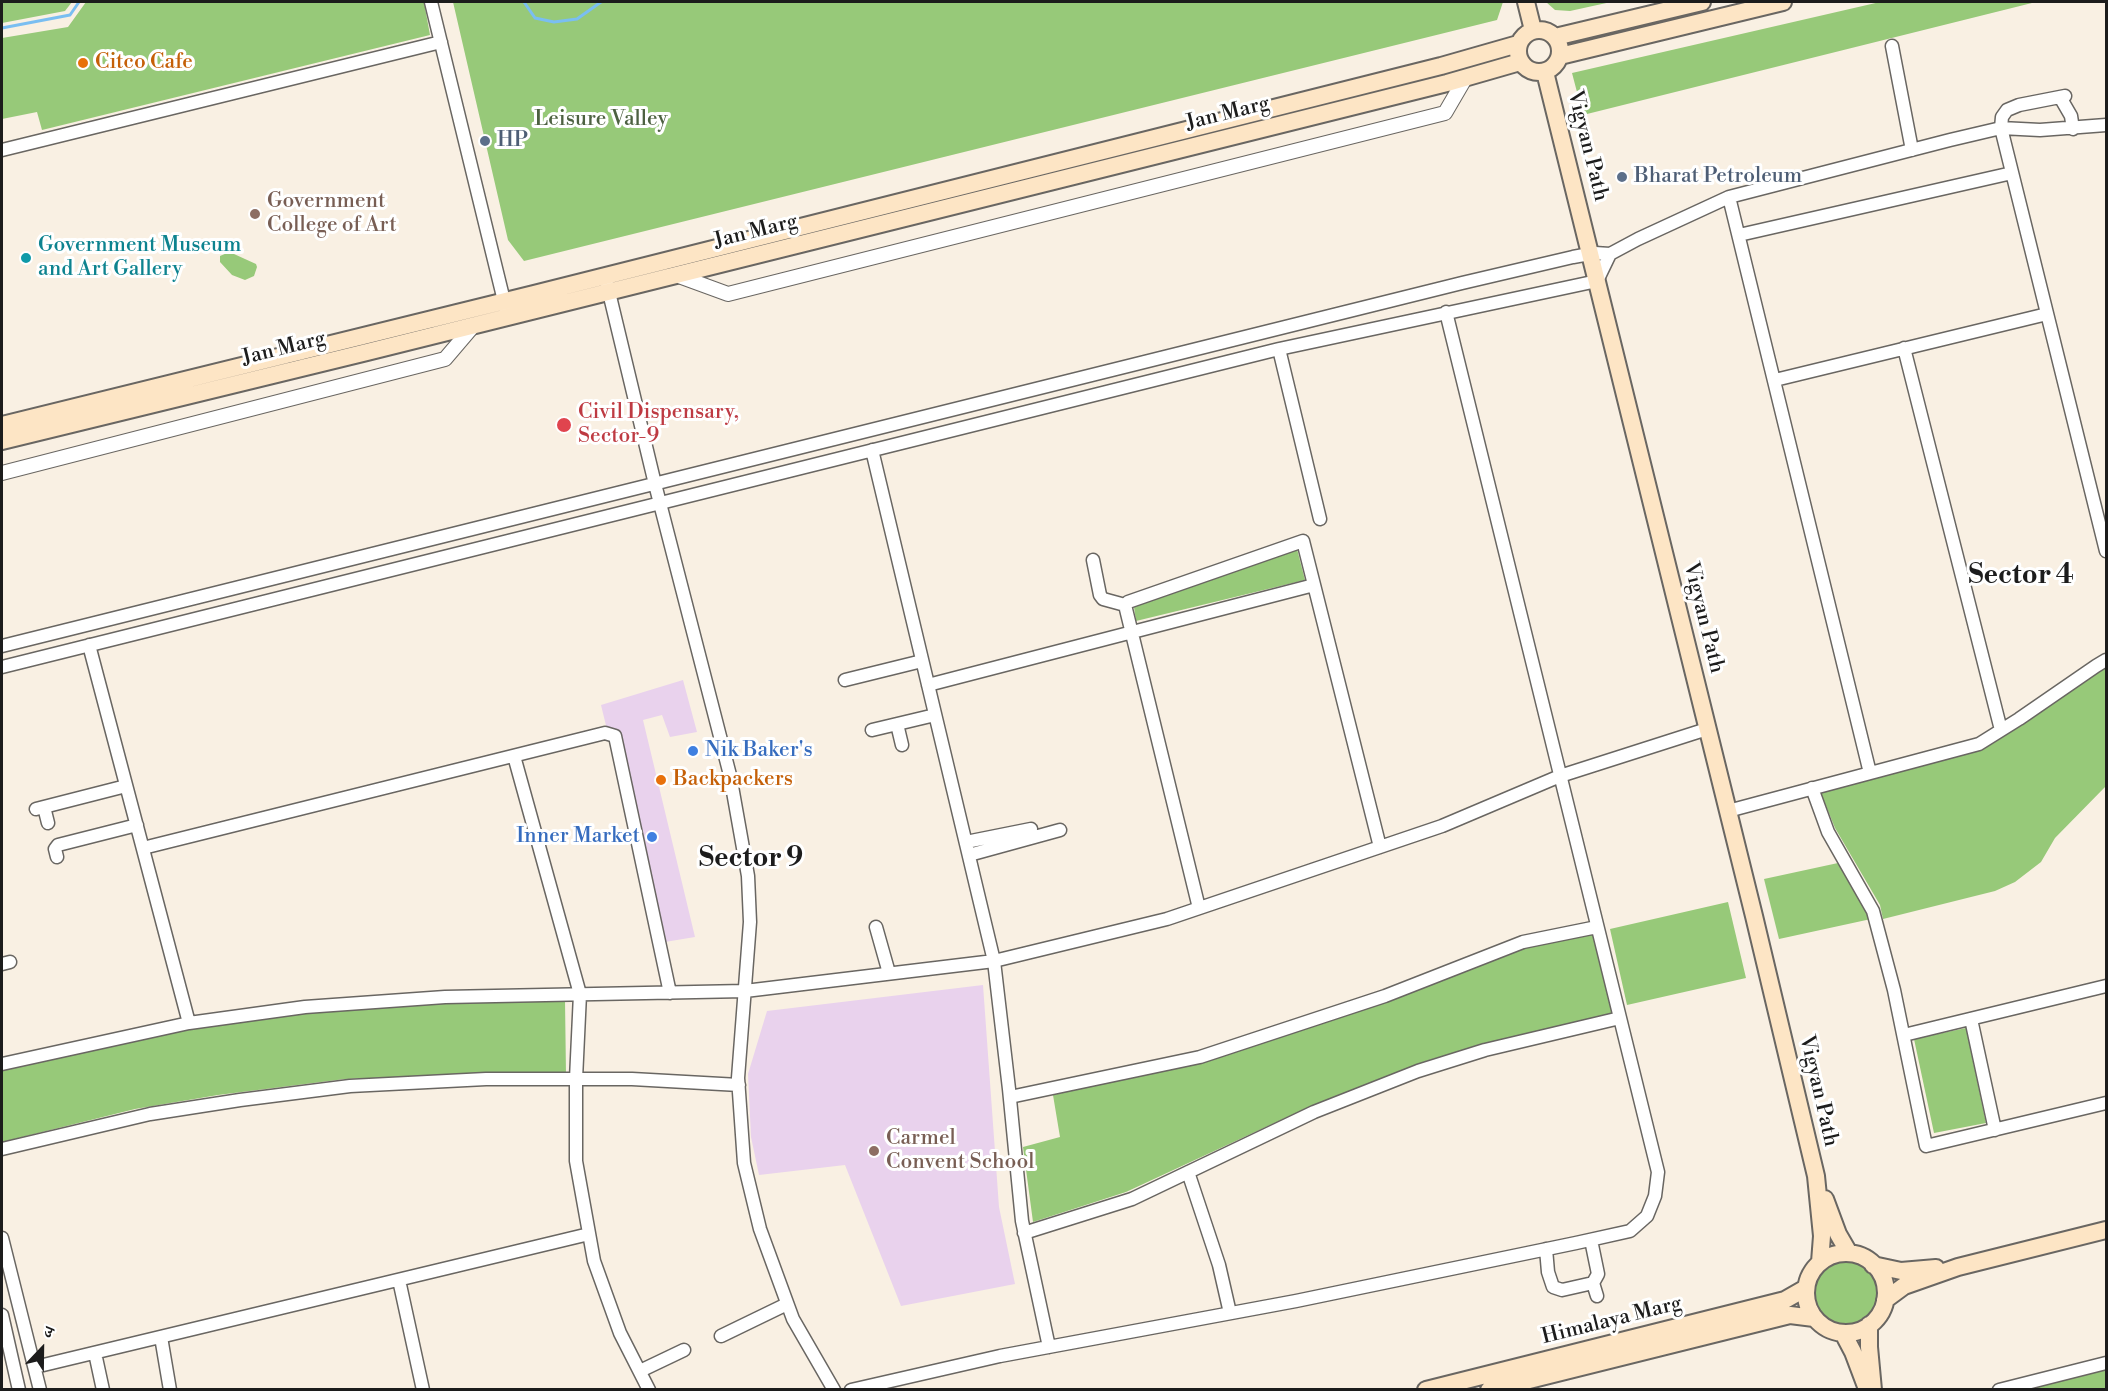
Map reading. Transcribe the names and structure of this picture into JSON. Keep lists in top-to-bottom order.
{
  "streets": {
    "main road": ["Jan Marg", "Vigyan Path", "Himalaya Marg"]
  },
  "crossings": [
    ["Jan Marg", "Vigyan Path"],
    ["Vigyan Path", "Himalaya Marg"]
  ],
  "districts": ["Sector 4", "Sector 9"],
  "parks": ["Leisure Valley"],
  "places": [
    "Citco Cafe",
    "HP",
    "Bharat Petroleum",
    "Government College of Art",
    "Government Museum and Art Gallery",
    "Civil Dispensary, Sector-9",
    "Nik Baker's",
    "Backpackers",
    "Inner Market",
    "Carmel Convent School"
  ],
  "north": "top"
}
